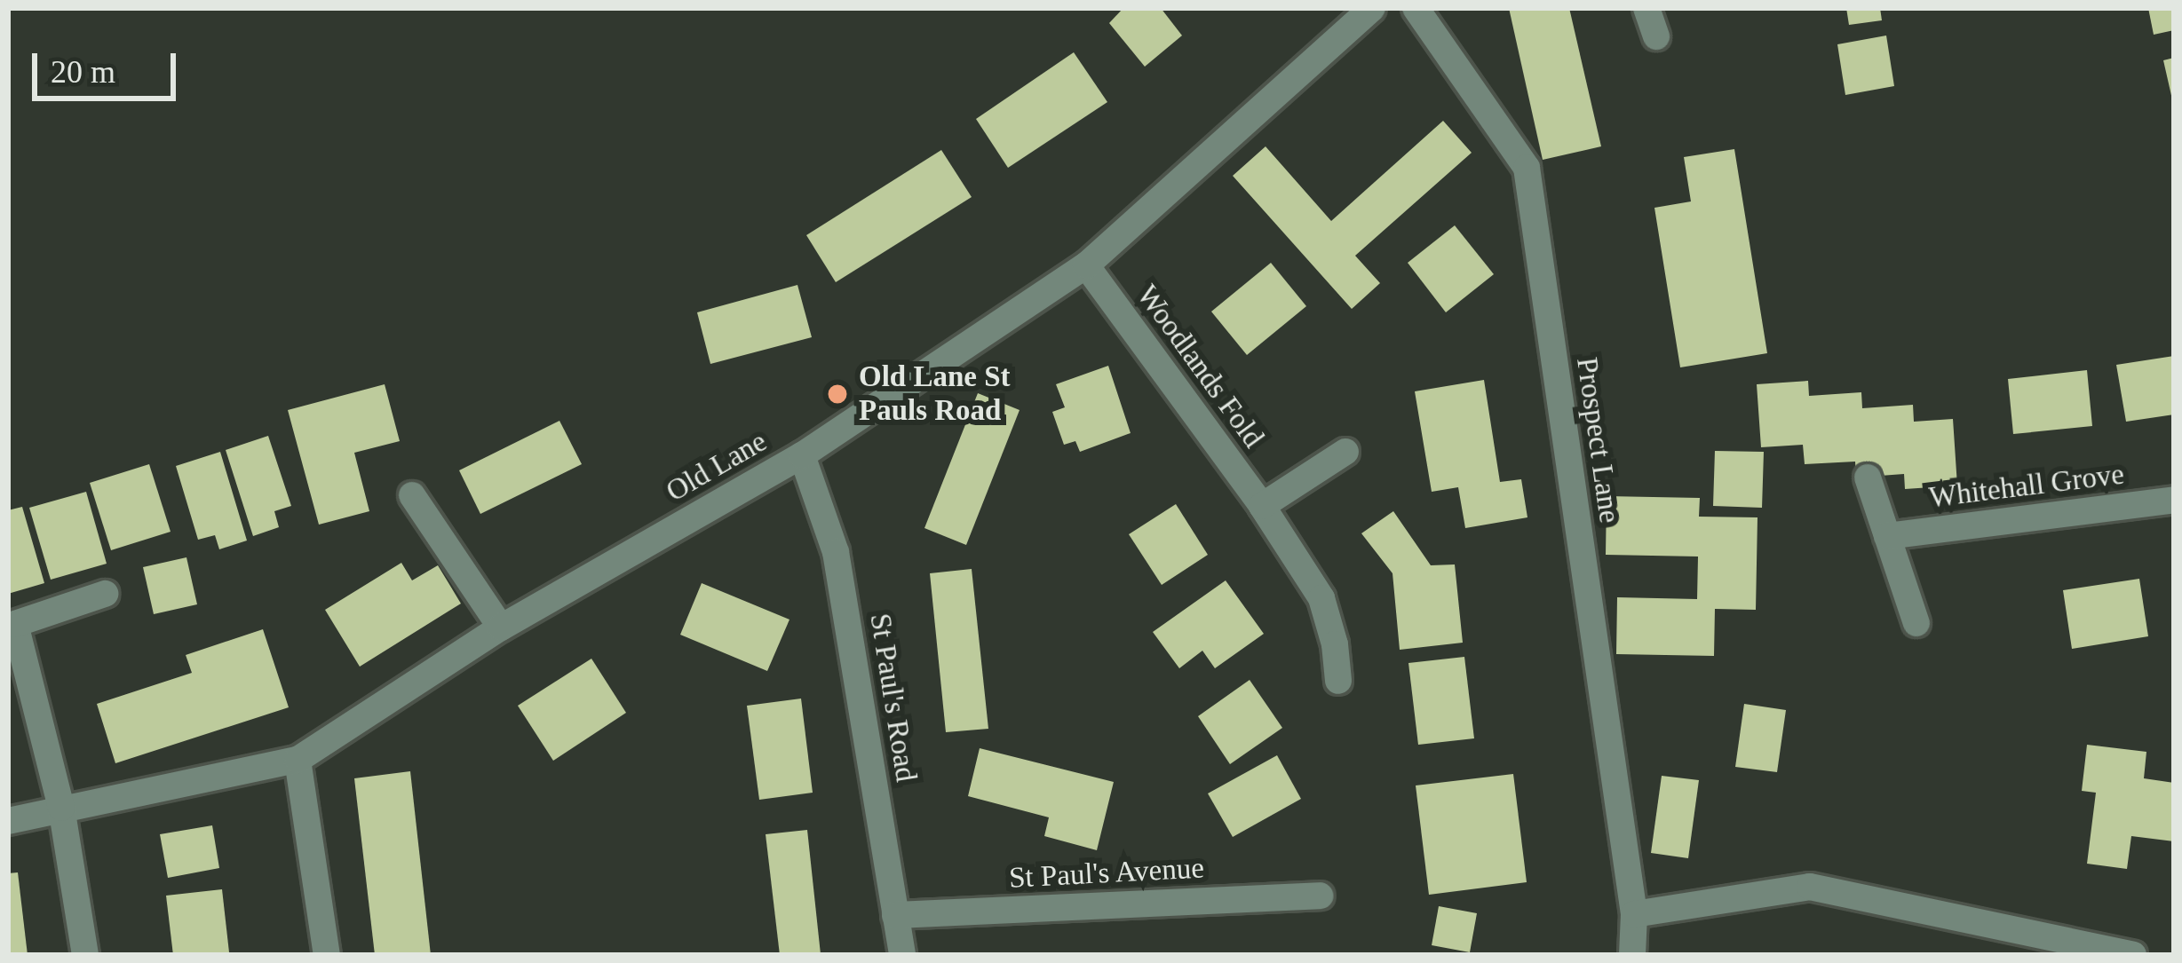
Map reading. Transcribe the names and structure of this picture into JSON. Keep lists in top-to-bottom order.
{
  "streets": {
    "street": [
      "Woodlands Fold",
      "Prospect Lane",
      "Old Lane",
      "Whitehall Grove",
      "St Paul's Road",
      "St Paul's Avenue"
    ]
  },
  "crossings": [
    ["Woodlands Fold", "Old Lane"],
    ["Old Lane", "St Paul's Road"],
    ["St Paul's Road", "St Paul's Avenue"]
  ],
  "places": ["Old Lane St Pauls Road"],
  "scale_bar": "20 m"
}
